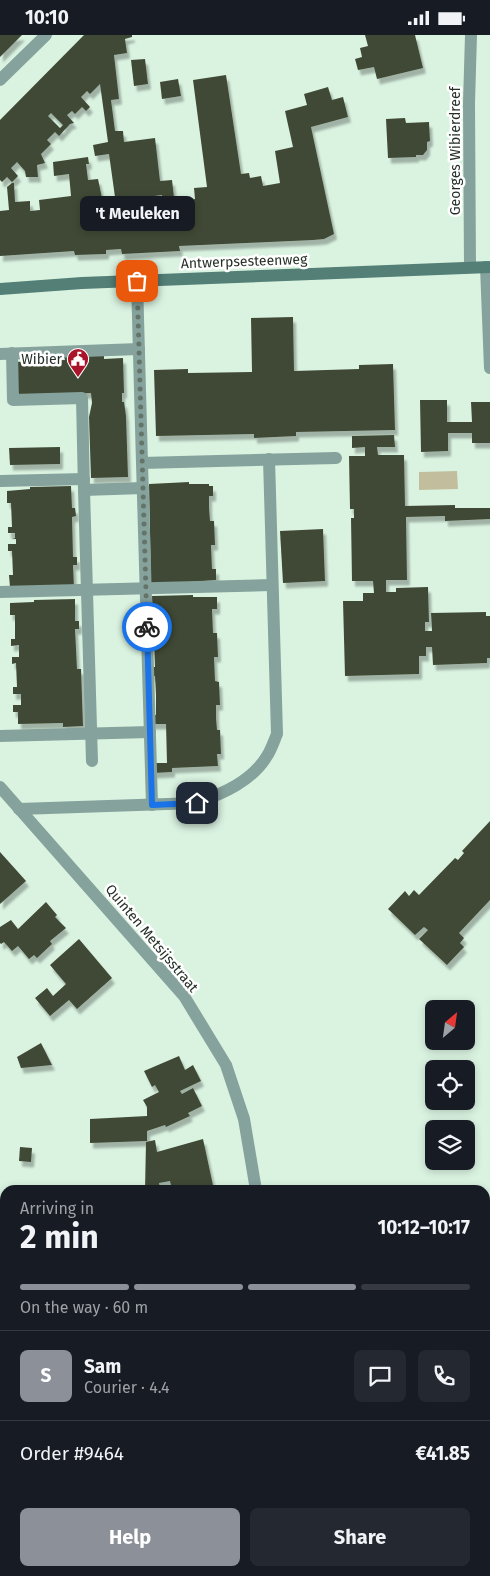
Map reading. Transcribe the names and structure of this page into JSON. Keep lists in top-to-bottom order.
{
  "streets": {
    "main road": ["Antwerpsesteenweg"],
    "street": ["Georges Wibierdreef", "Quinten Metsijsstraat"]
  },
  "crossings": [
    ["Georges Wibierdreef", "Antwerpsesteenweg"]
  ],
  "places": {
    "other": ["'t Meuleken"],
    "public building": ["Wibier"]
  },
  "north": "top right",
  "page": {
    "status": "10:10",
    "bubble": "'t Meuleken",
    "heading": ["2 min", "Arriving in", "10:12–10:17"],
    "panel": [
      "Sam",
      "Courier · 4.4",
      "Order #9464",
      "€41.85"
    ],
    "bar": "On the way · 60 m",
    "round": "S",
    "buttons": ["Help", "Share"]
  }
}
